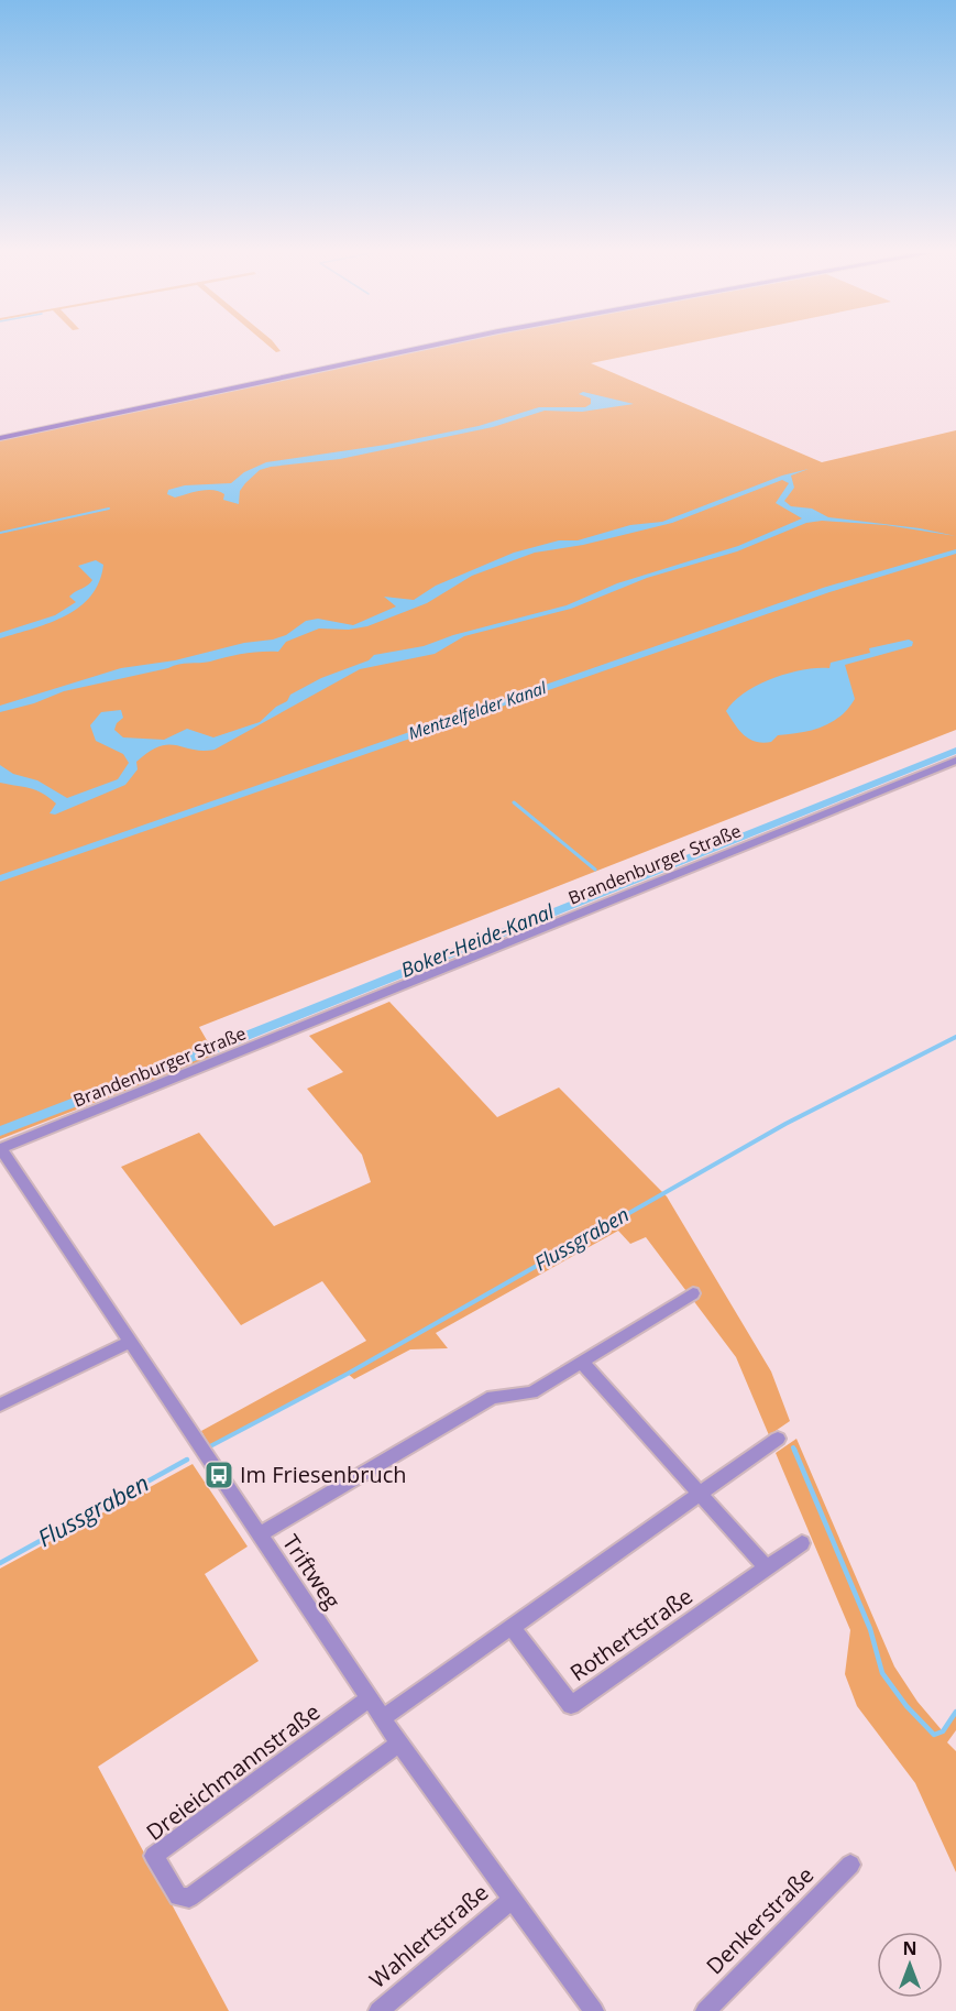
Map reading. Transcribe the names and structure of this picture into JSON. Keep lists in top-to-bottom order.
{
  "streets": {
    "street": [
      "Brandenburger Straße",
      "Triftweg",
      "Rothertstraße",
      "Dreieichmannstraße",
      "Denkerstraße",
      "Wahlertstraße"
    ]
  },
  "crossings": [
    ["Brandenburger Straße", "Triftweg"],
    ["Triftweg", "Dreieichmannstraße"],
    ["Triftweg", "Wahlertstraße"]
  ],
  "water": ["Mentzelfelder Kanal", "Boker-Heide-Kanal", "Flussgraben"],
  "places": {
    "bus stop": ["Im Friesenbruch"]
  },
  "north": "top"
}
